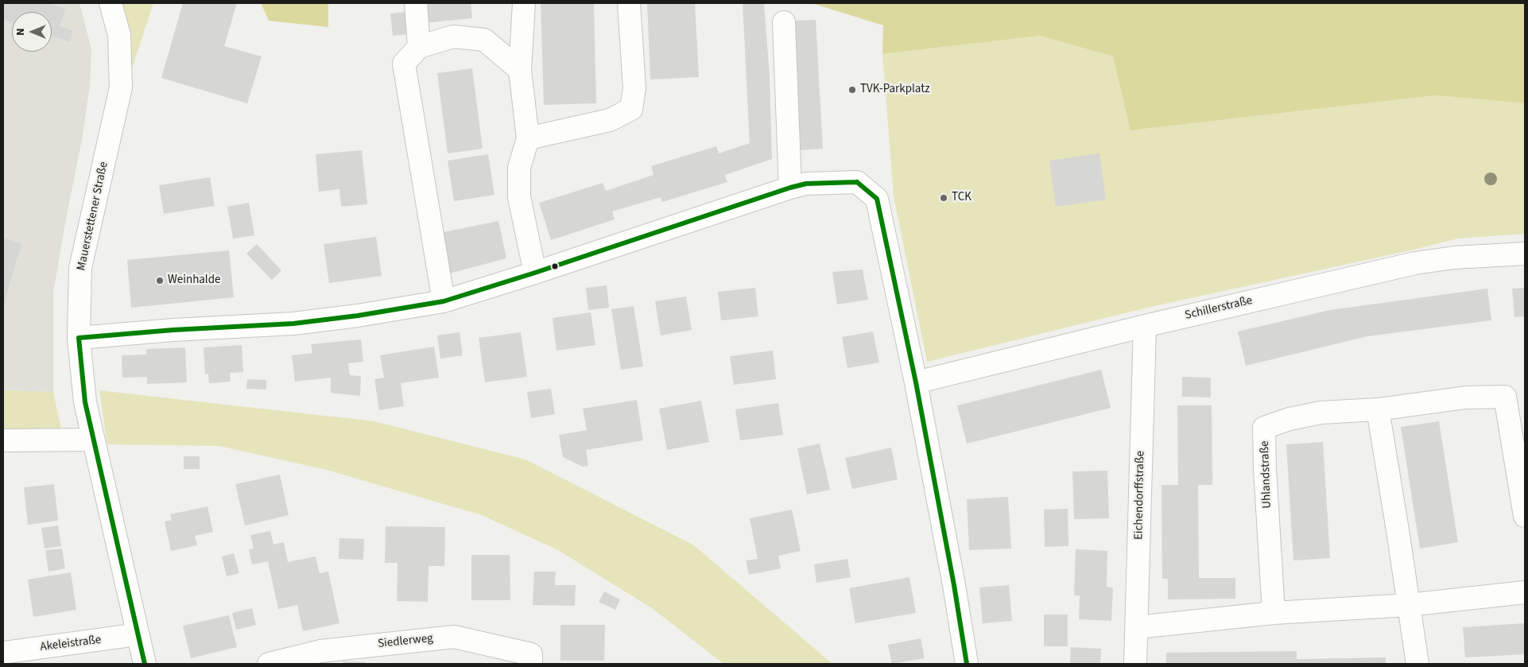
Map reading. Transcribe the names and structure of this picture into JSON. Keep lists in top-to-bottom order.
{
  "streets": {
    "street": [
      "Mauerstettener Straße",
      "Schillerstraße",
      "Uhlandstraße",
      "Eichendorffstraße",
      "Siedlerweg",
      "Akeleistraße"
    ]
  },
  "crossings": [
    ["Mauerstettener Straße", "Akeleistraße"],
    ["Schillerstraße", "Eichendorffstraße"]
  ],
  "places": ["TVK-Parkplatz", "TCK", "Weinhalde"],
  "north": "left"
}
